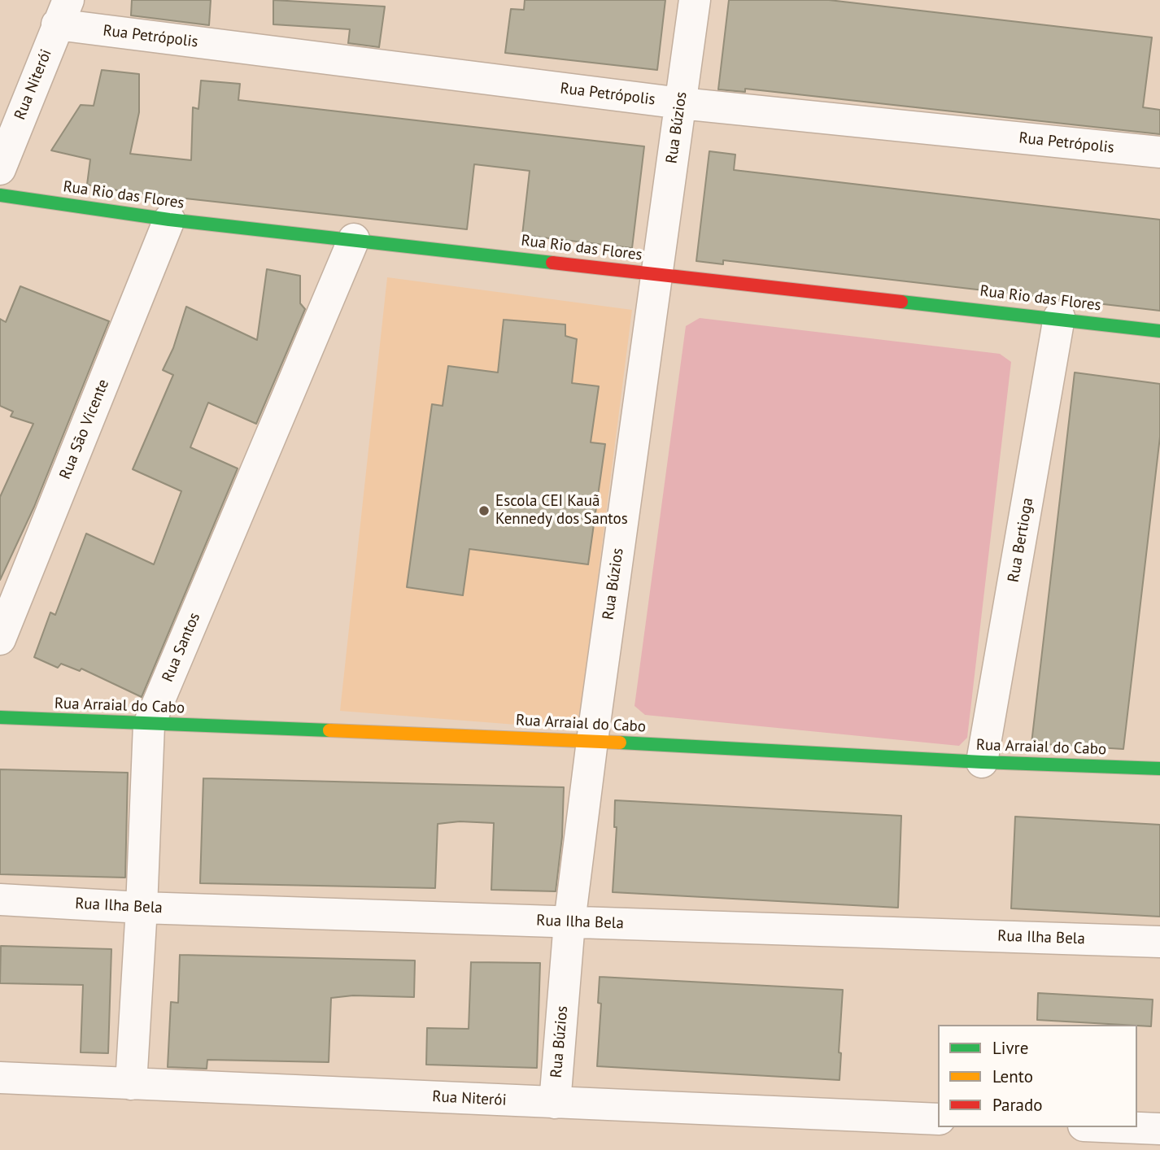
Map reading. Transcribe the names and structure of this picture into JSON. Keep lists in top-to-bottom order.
{
  "streets": {
    "street": [
      "Rua Petrópolis",
      "Rua Niterói",
      "Rua Búzios",
      "Rua Rio das Flores",
      "Rua São Vicente",
      "Rua Bertioga",
      "Rua Santos",
      "Rua Arraial do Cabo",
      "Rua Ilha Bela"
    ]
  },
  "crossings": [
    ["Rua Petrópolis", "Rua Niterói"],
    ["Rua Petrópolis", "Rua Búzios"],
    ["Rua Niterói", "Rua Búzios"],
    ["Rua Niterói", "Rua Santos"],
    ["Rua Búzios", "Rua Rio das Flores"],
    ["Rua Búzios", "Rua Arraial do Cabo"],
    ["Rua Búzios", "Rua Ilha Bela"],
    ["Rua Rio das Flores", "Rua São Vicente"],
    ["Rua Rio das Flores", "Rua Bertioga"],
    ["Rua Rio das Flores", "Rua Santos"],
    ["Rua Bertioga", "Rua Arraial do Cabo"],
    ["Rua Santos", "Rua Arraial do Cabo"],
    ["Rua Santos", "Rua Ilha Bela"]
  ],
  "places": ["Escola CEI Kauã Kennedy dos Santos"],
  "legend": ["Livre", "Lento", "Parado"]
}
